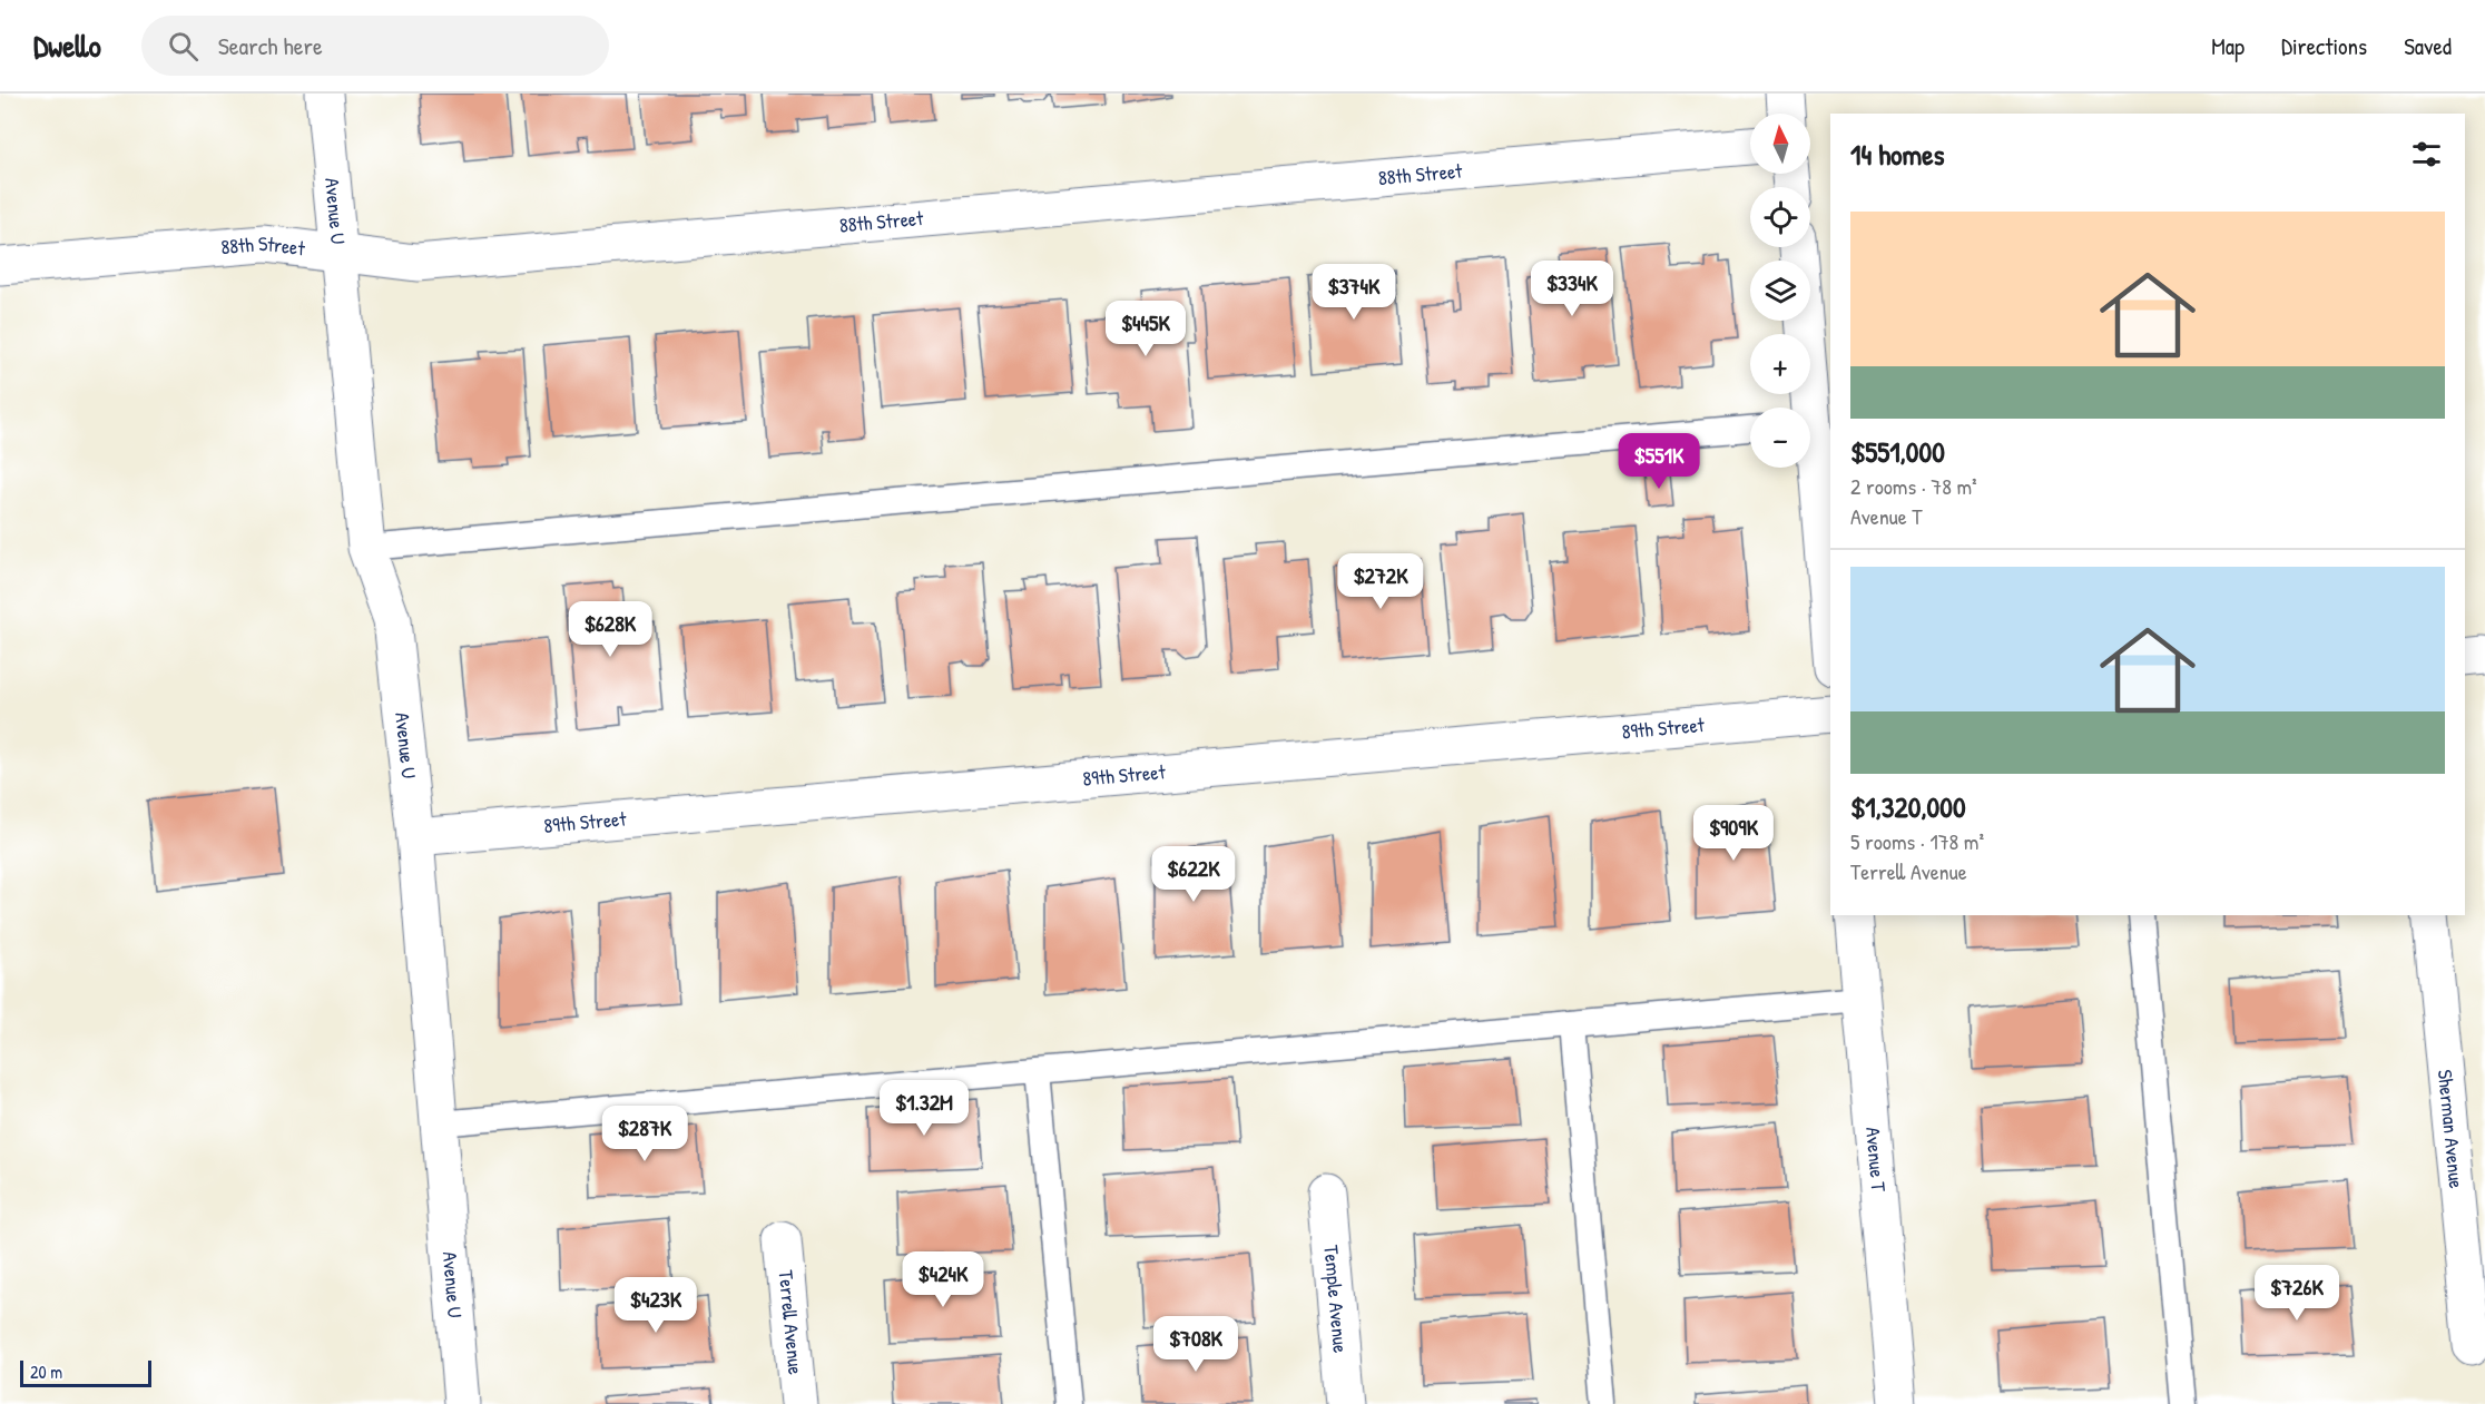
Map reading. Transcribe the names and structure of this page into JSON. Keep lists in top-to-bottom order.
{
  "streets": {
    "street": [
      "88th Street",
      "Avenue U",
      "89th Street",
      "Sherman Avenue",
      "Avenue T",
      "Temple Avenue",
      "Terrell Avenue"
    ]
  },
  "crossings": [
    ["88th Street", "Avenue U"],
    ["Avenue U", "89th Street"]
  ],
  "scale_bar": "20 m",
  "north": "top",
  "page": {
    "header": "Dwello",
    "search": "Search here",
    "nav": ["Map", "Directions", "Saved"],
    "map_buttons": ["+", "−"],
    "heading": "14 homes",
    "list": [
      {
        "name": "$551,000",
        "note": "2 rooms · 78 m² · Avenue T"
      },
      {
        "name": "$1,320,000",
        "note": "5 rooms · 178 m² · Terrell Avenue"
      }
    ],
    "price": [
      "$334K",
      "$374K",
      "$445K",
      "$551K",
      "$272K",
      "$628K",
      "$909K",
      "$622K",
      "$1.32M",
      "$287K",
      "$424K",
      "$726K",
      "$423K",
      "$708K"
    ],
    "scale": "20 m"
  }
}
